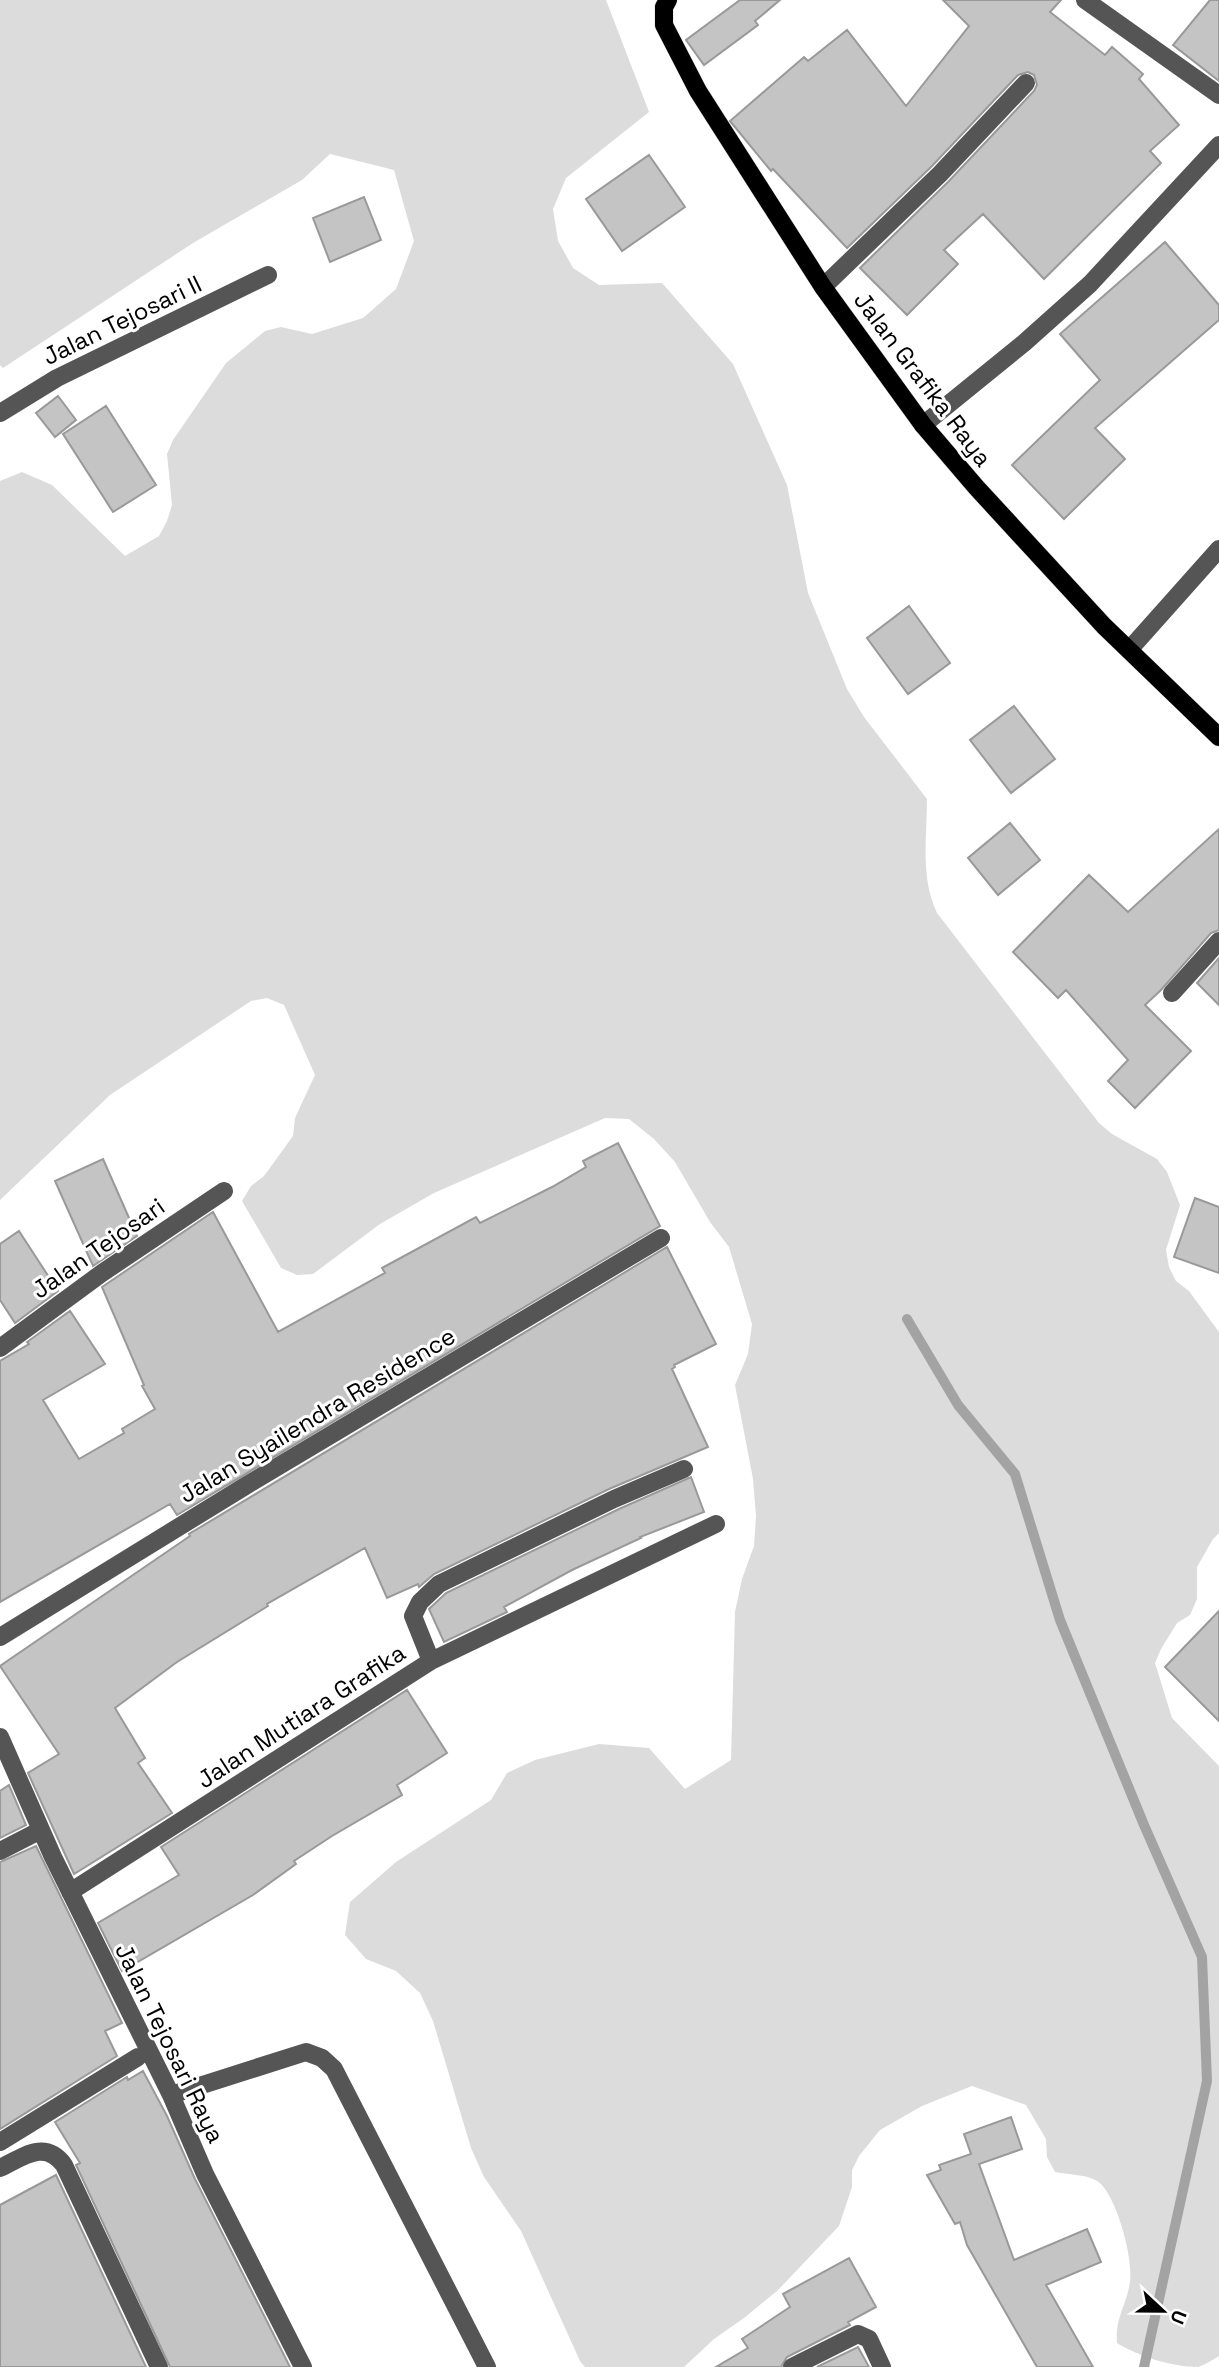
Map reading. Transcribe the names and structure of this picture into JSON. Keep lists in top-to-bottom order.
{
  "streets": {
    "main road": ["Jalan Grafika Raya"],
    "street": [
      "Jalan Tejosari II",
      "Jalan Tejosari",
      "Jalan Syailendra Residence",
      "Jalan Mutiara Grafika",
      "Jalan Tejosari Raya"
    ]
  },
  "crossings": [
    ["Jalan Mutiara Grafika", "Jalan Tejosari Raya"]
  ],
  "north": "right"
}
